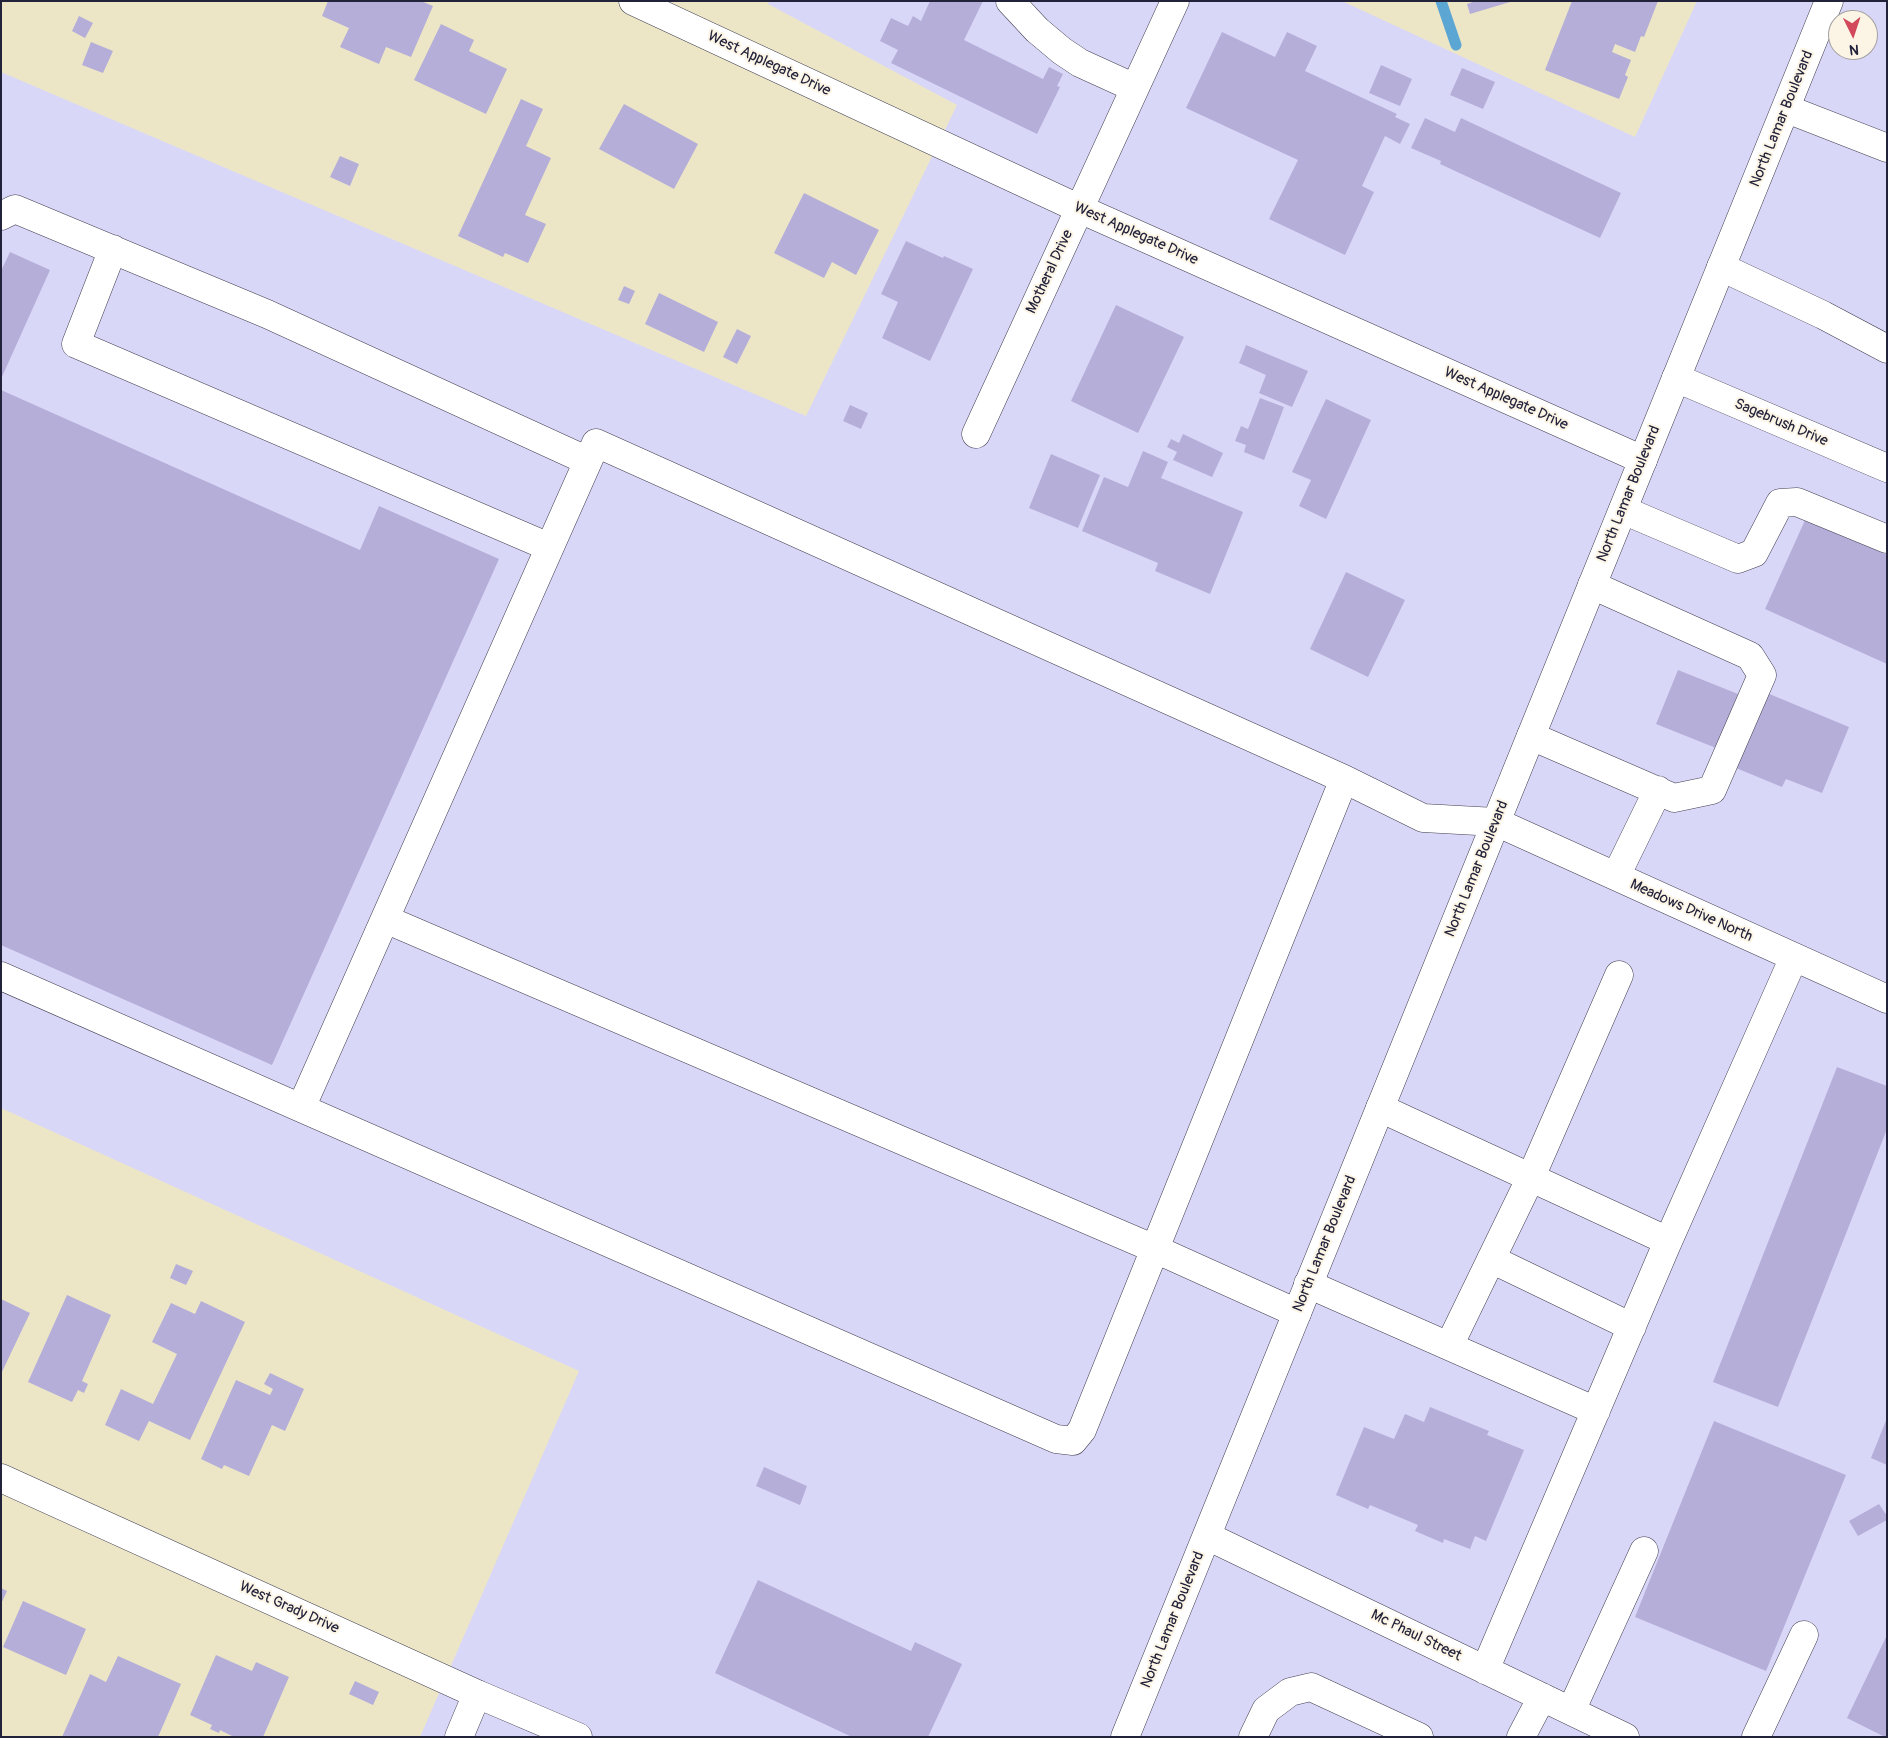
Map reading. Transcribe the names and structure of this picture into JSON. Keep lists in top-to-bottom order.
{
  "streets": {
    "street": [
      "West Applegate Drive",
      "North Lamar Boulevard",
      "Motheral Drive",
      "Sagebrush Drive",
      "Meadows Drive North",
      "West Grady Drive",
      "Mc Phaul Street"
    ]
  },
  "crossings": [
    ["West Applegate Drive", "North Lamar Boulevard"],
    ["West Applegate Drive", "Motheral Drive"],
    ["North Lamar Boulevard", "Sagebrush Drive"],
    ["North Lamar Boulevard", "Meadows Drive North"],
    ["North Lamar Boulevard", "Mc Phaul Street"]
  ],
  "north": "bottom"
}
